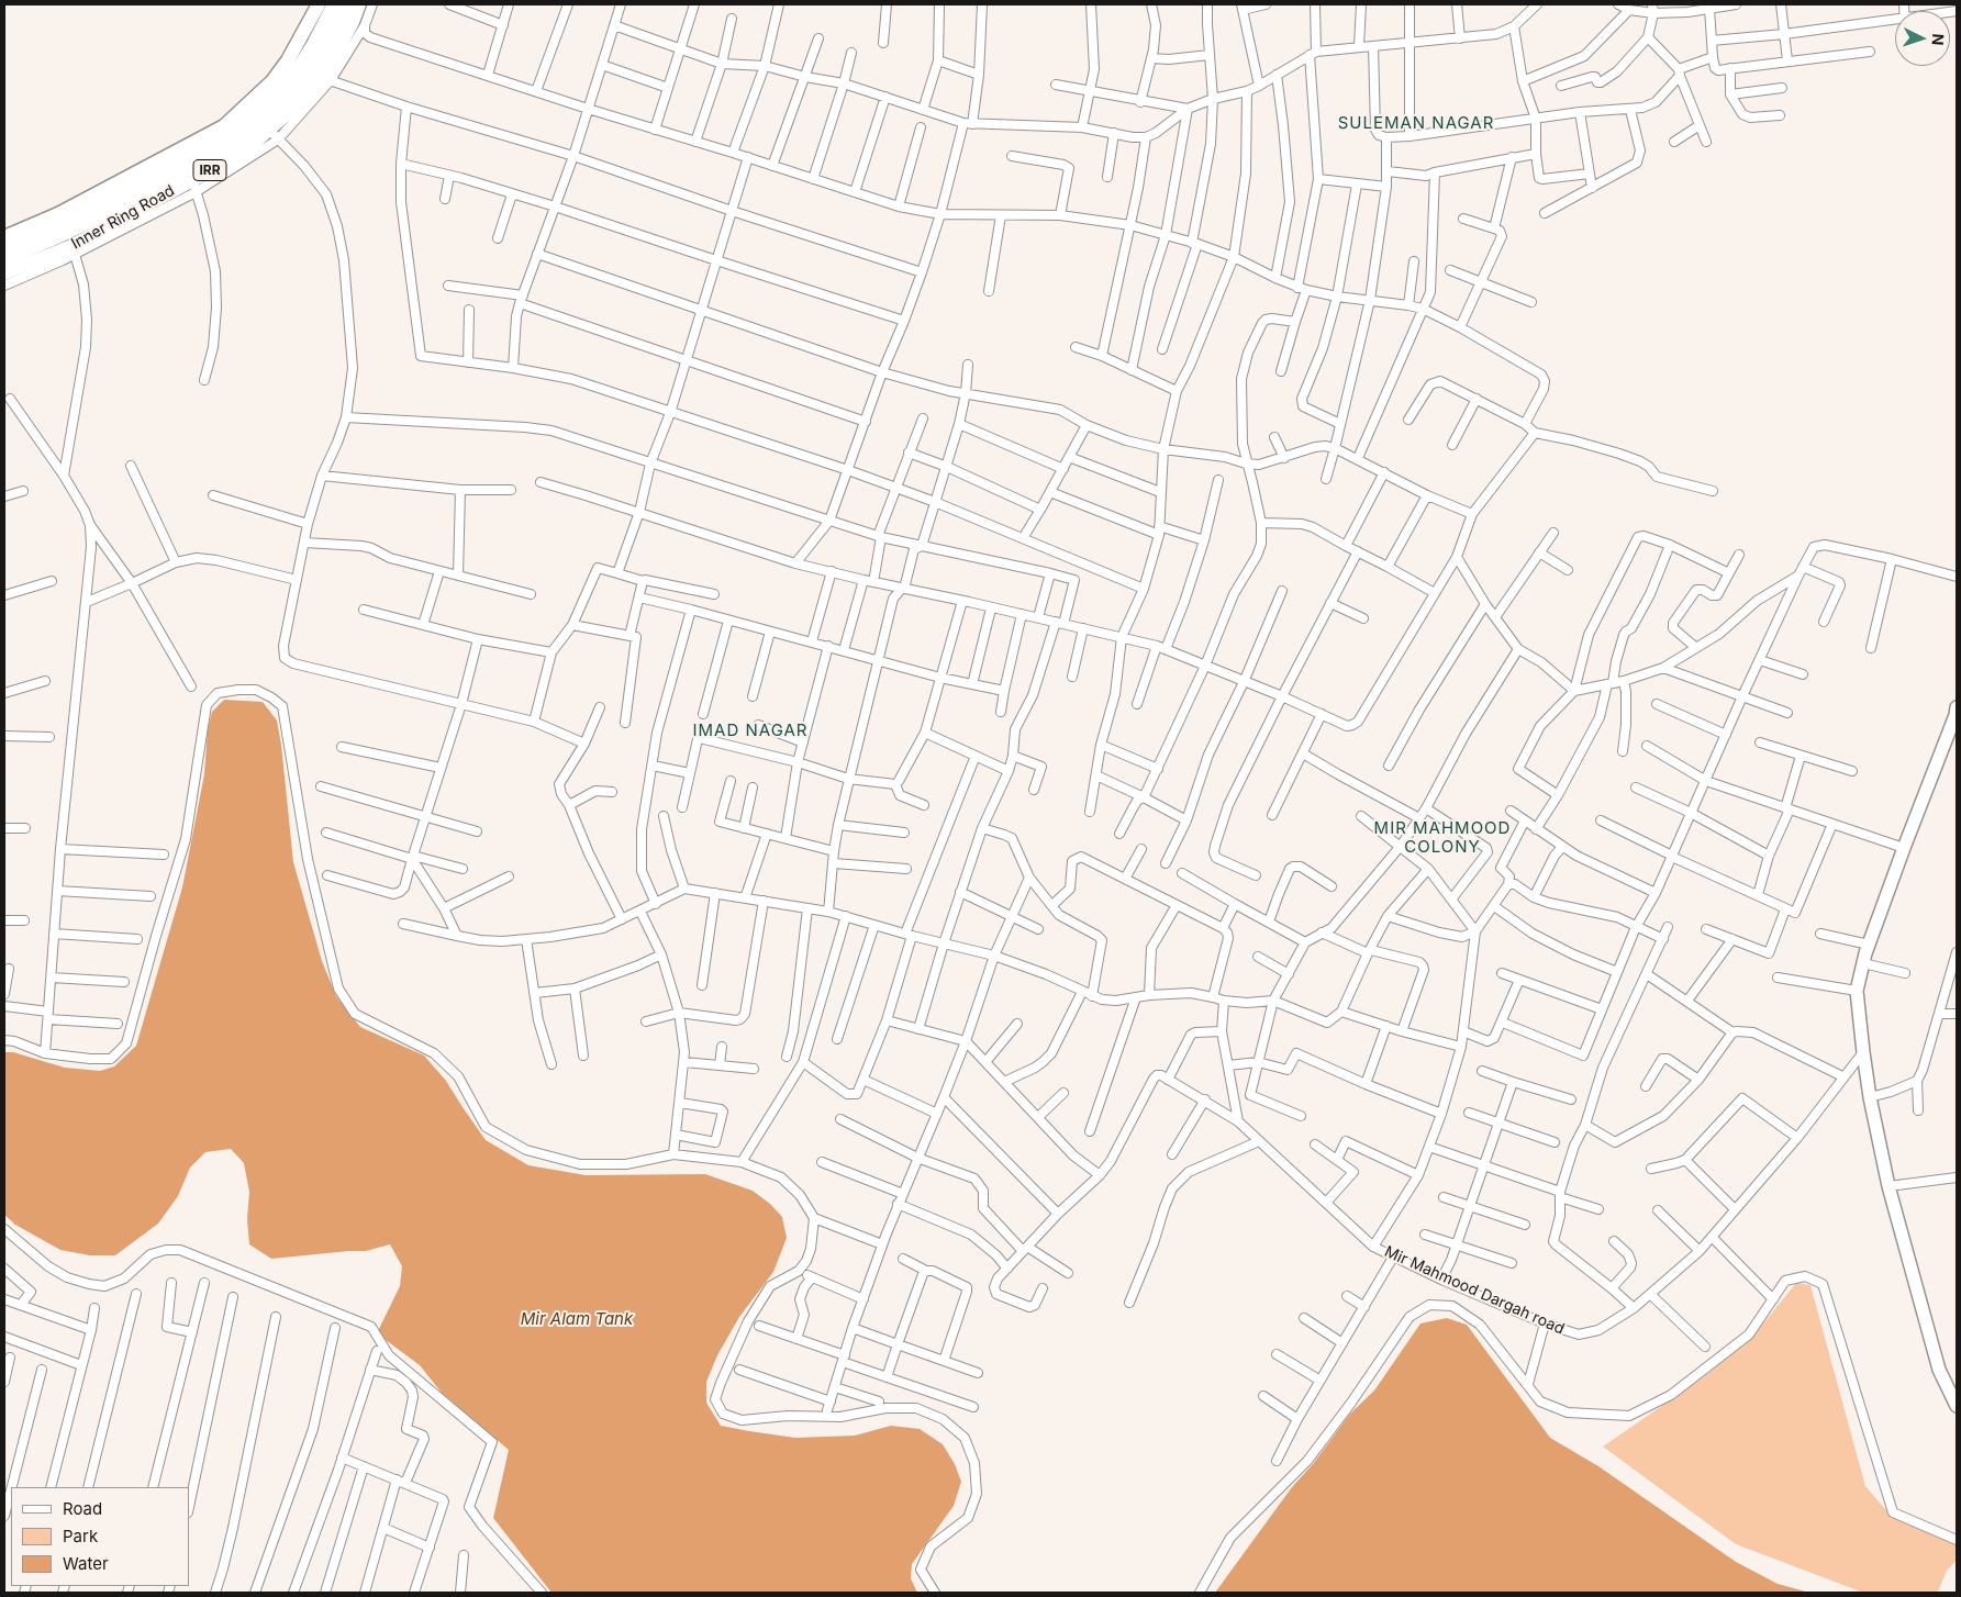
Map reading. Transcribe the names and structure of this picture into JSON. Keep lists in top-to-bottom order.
{
  "streets": {
    "main road": ["IRR", "Inner Ring Road"],
    "street": ["Mir Mahmood Dargah road"]
  },
  "districts": ["SULEMAN NAGAR", "IMAD NAGAR", "MIR MAHMOOD COLONY"],
  "water": ["Mir Alam Tank"],
  "legend": ["Road", "Park", "Water"],
  "north": "right"
}
